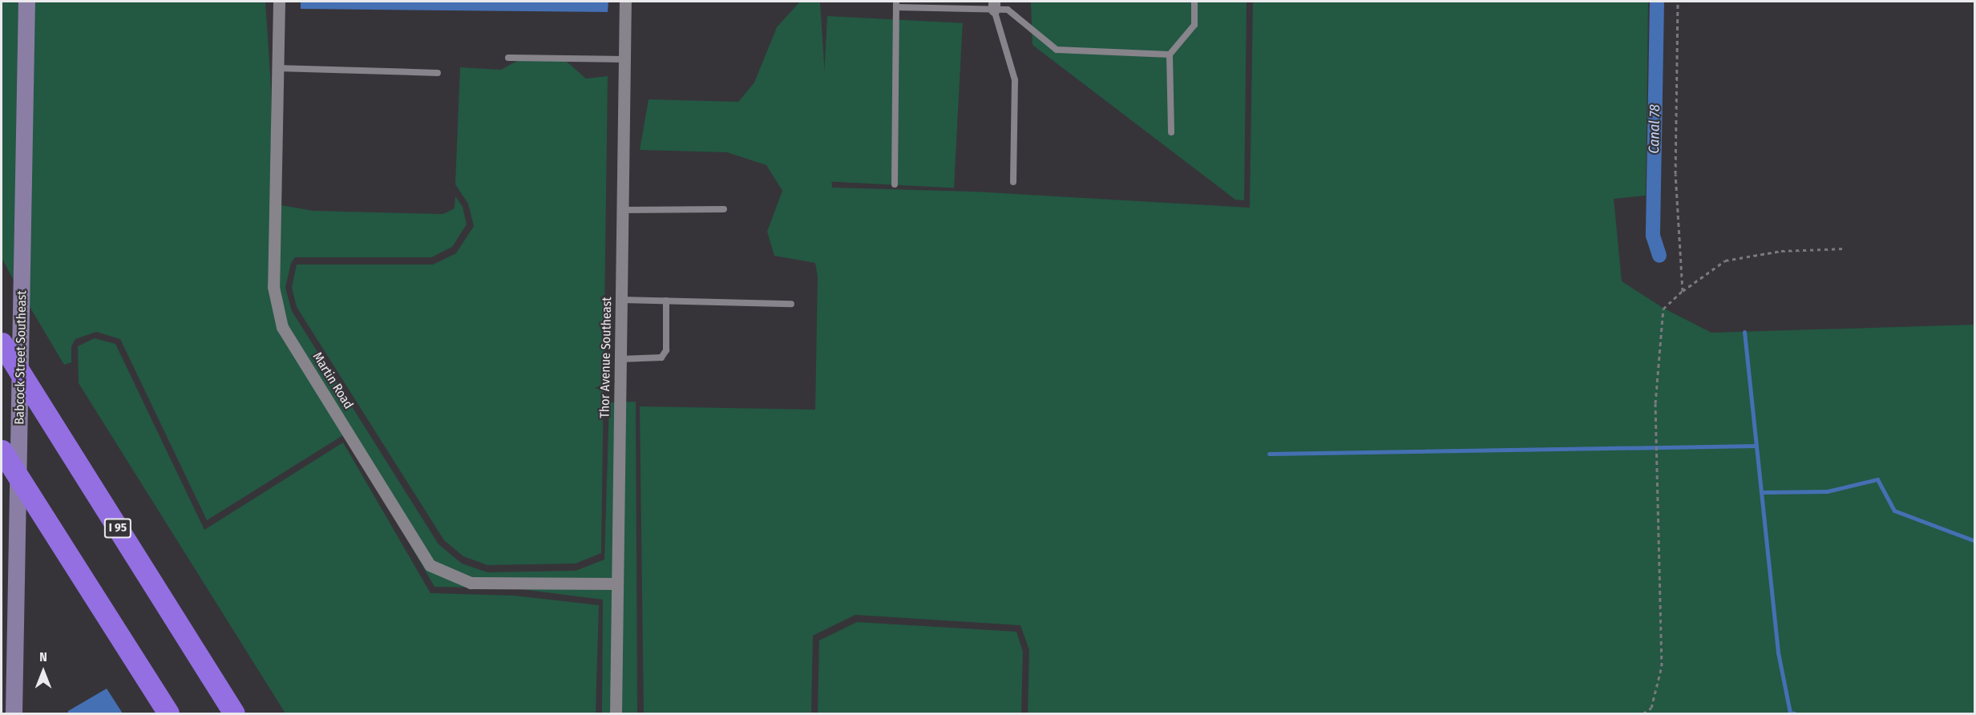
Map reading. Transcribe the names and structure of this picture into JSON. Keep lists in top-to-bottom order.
{
  "streets": {
    "highway": ["I 95"],
    "main road": ["Babcock Street Southeast"],
    "street": ["Thor Avenue Southeast", "Martin Road"]
  },
  "crossings": [
    ["Thor Avenue Southeast", "Martin Road"]
  ],
  "water": ["Canal 78"],
  "north": "top"
}
